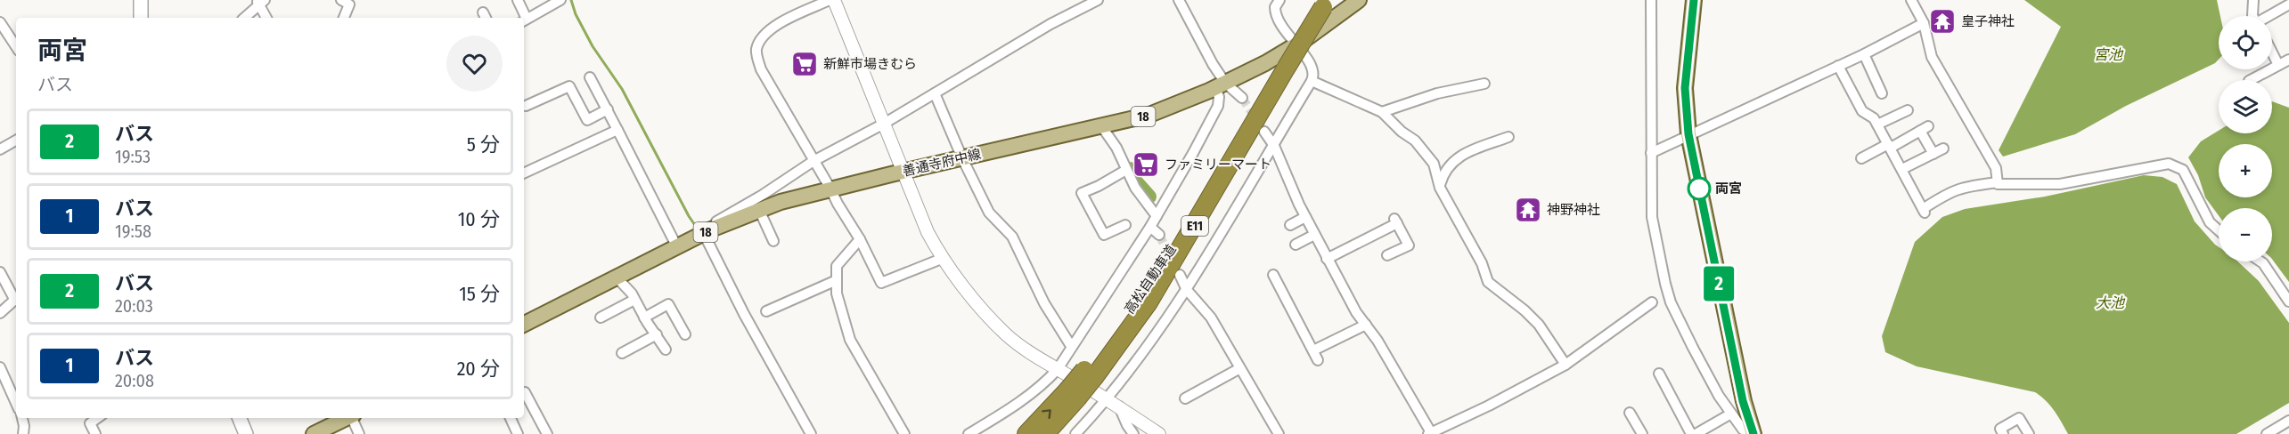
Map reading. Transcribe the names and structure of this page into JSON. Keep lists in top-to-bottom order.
{
  "streets": {
    "highway": ["E11", "高松自動車道"],
    "main road": ["18", "善通寺府中線"]
  },
  "water": ["宮池", "大池"],
  "places": {
    "temple": ["皇子神社", "神野神社"],
    "supermarket": ["新鮮市場きむら", "ファミリーマート"],
    "other": ["両宮"]
  },
  "lines": ["bus line 2"],
  "page": {
    "on_map": "2",
    "map_buttons": ["+", "−"],
    "heading": ["両宮", "バス"],
    "list": [
      {
        "mark": "2",
        "name": "バス",
        "note": "19:53",
        "value": "5 分"
      },
      {
        "mark": "1",
        "name": "バス",
        "note": "19:58",
        "value": "10 分"
      },
      {
        "mark": "2",
        "name": "バス",
        "note": "20:03",
        "value": "15 分"
      },
      {
        "mark": "1",
        "name": "バス",
        "note": "20:08",
        "value": "20 分"
      }
    ]
  }
}
